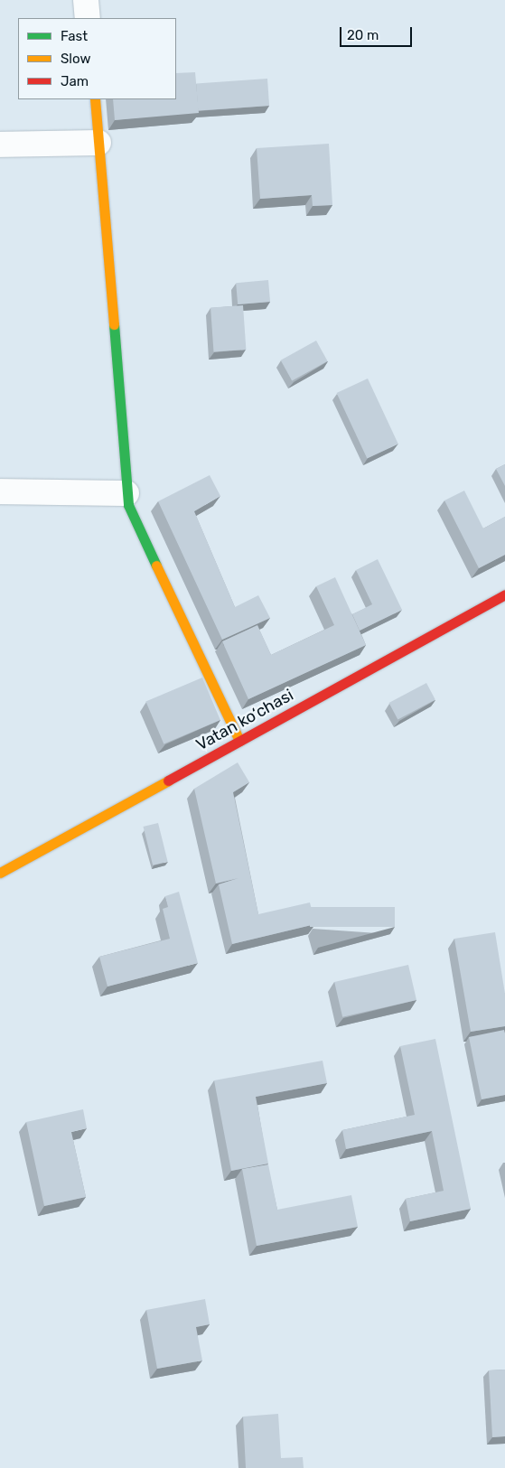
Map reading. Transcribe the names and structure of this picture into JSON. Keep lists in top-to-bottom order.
{
  "streets": {
    "street": ["Vatan ko‘chasi"]
  },
  "legend": ["Fast", "Slow", "Jam"],
  "scale_bar": "20 m"
}
